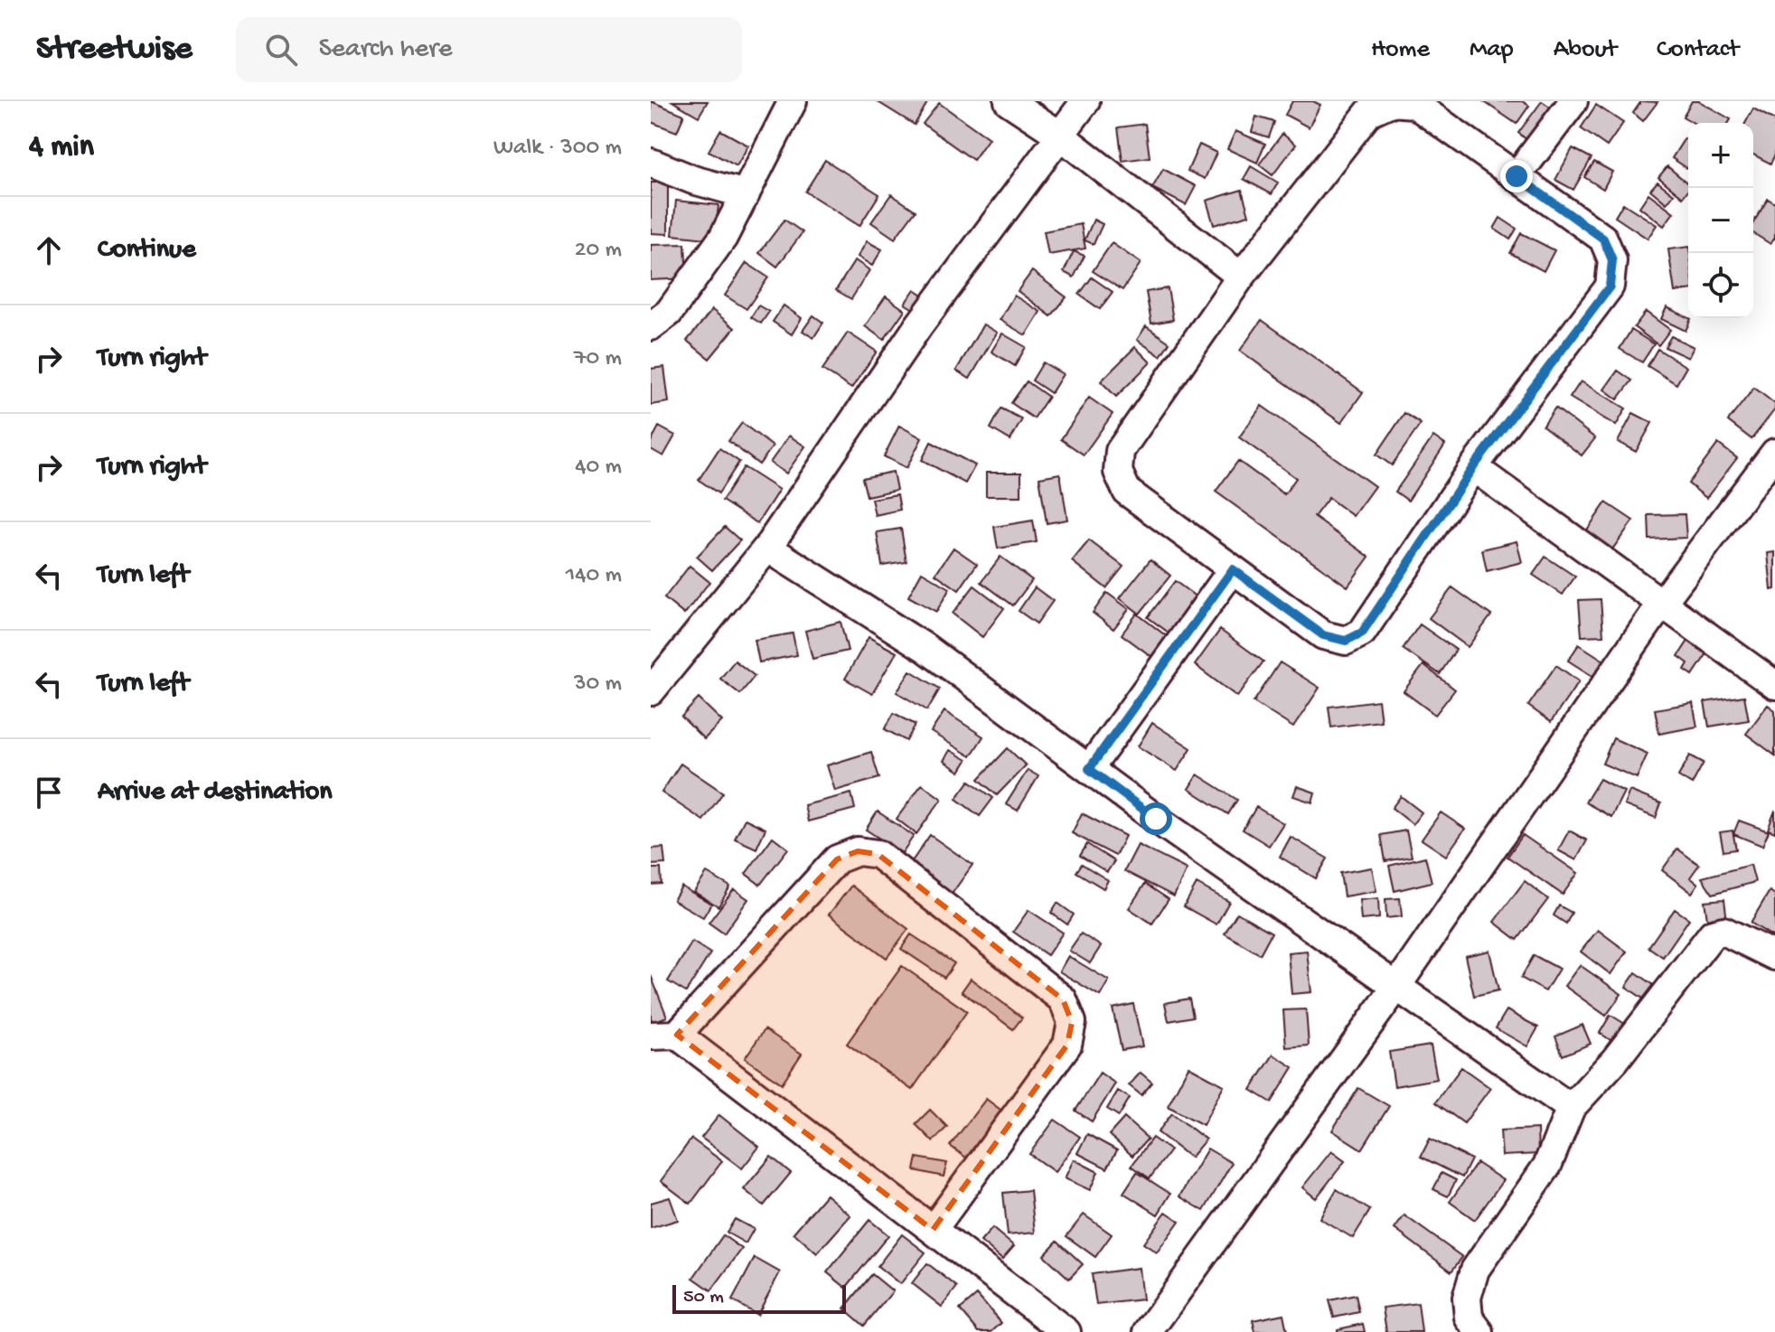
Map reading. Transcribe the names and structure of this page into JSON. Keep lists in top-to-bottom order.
{
  "scale_bar": "50 m",
  "page": {
    "header": "Streetwise",
    "search": "Search here",
    "nav": [
      "Home",
      "Map",
      "About",
      "Contact"
    ],
    "heading": ["4 min", "Walk · 300 m"],
    "map_buttons": ["+", "−"],
    "list": [
      ["Continue", "20 m"],
      ["Turn right", "70 m"],
      ["Turn right", "40 m"],
      ["Turn left", "140 m"],
      ["Turn left", "30 m"],
      "Arrive at destination"
    ],
    "scale": "50 m"
  }
}
